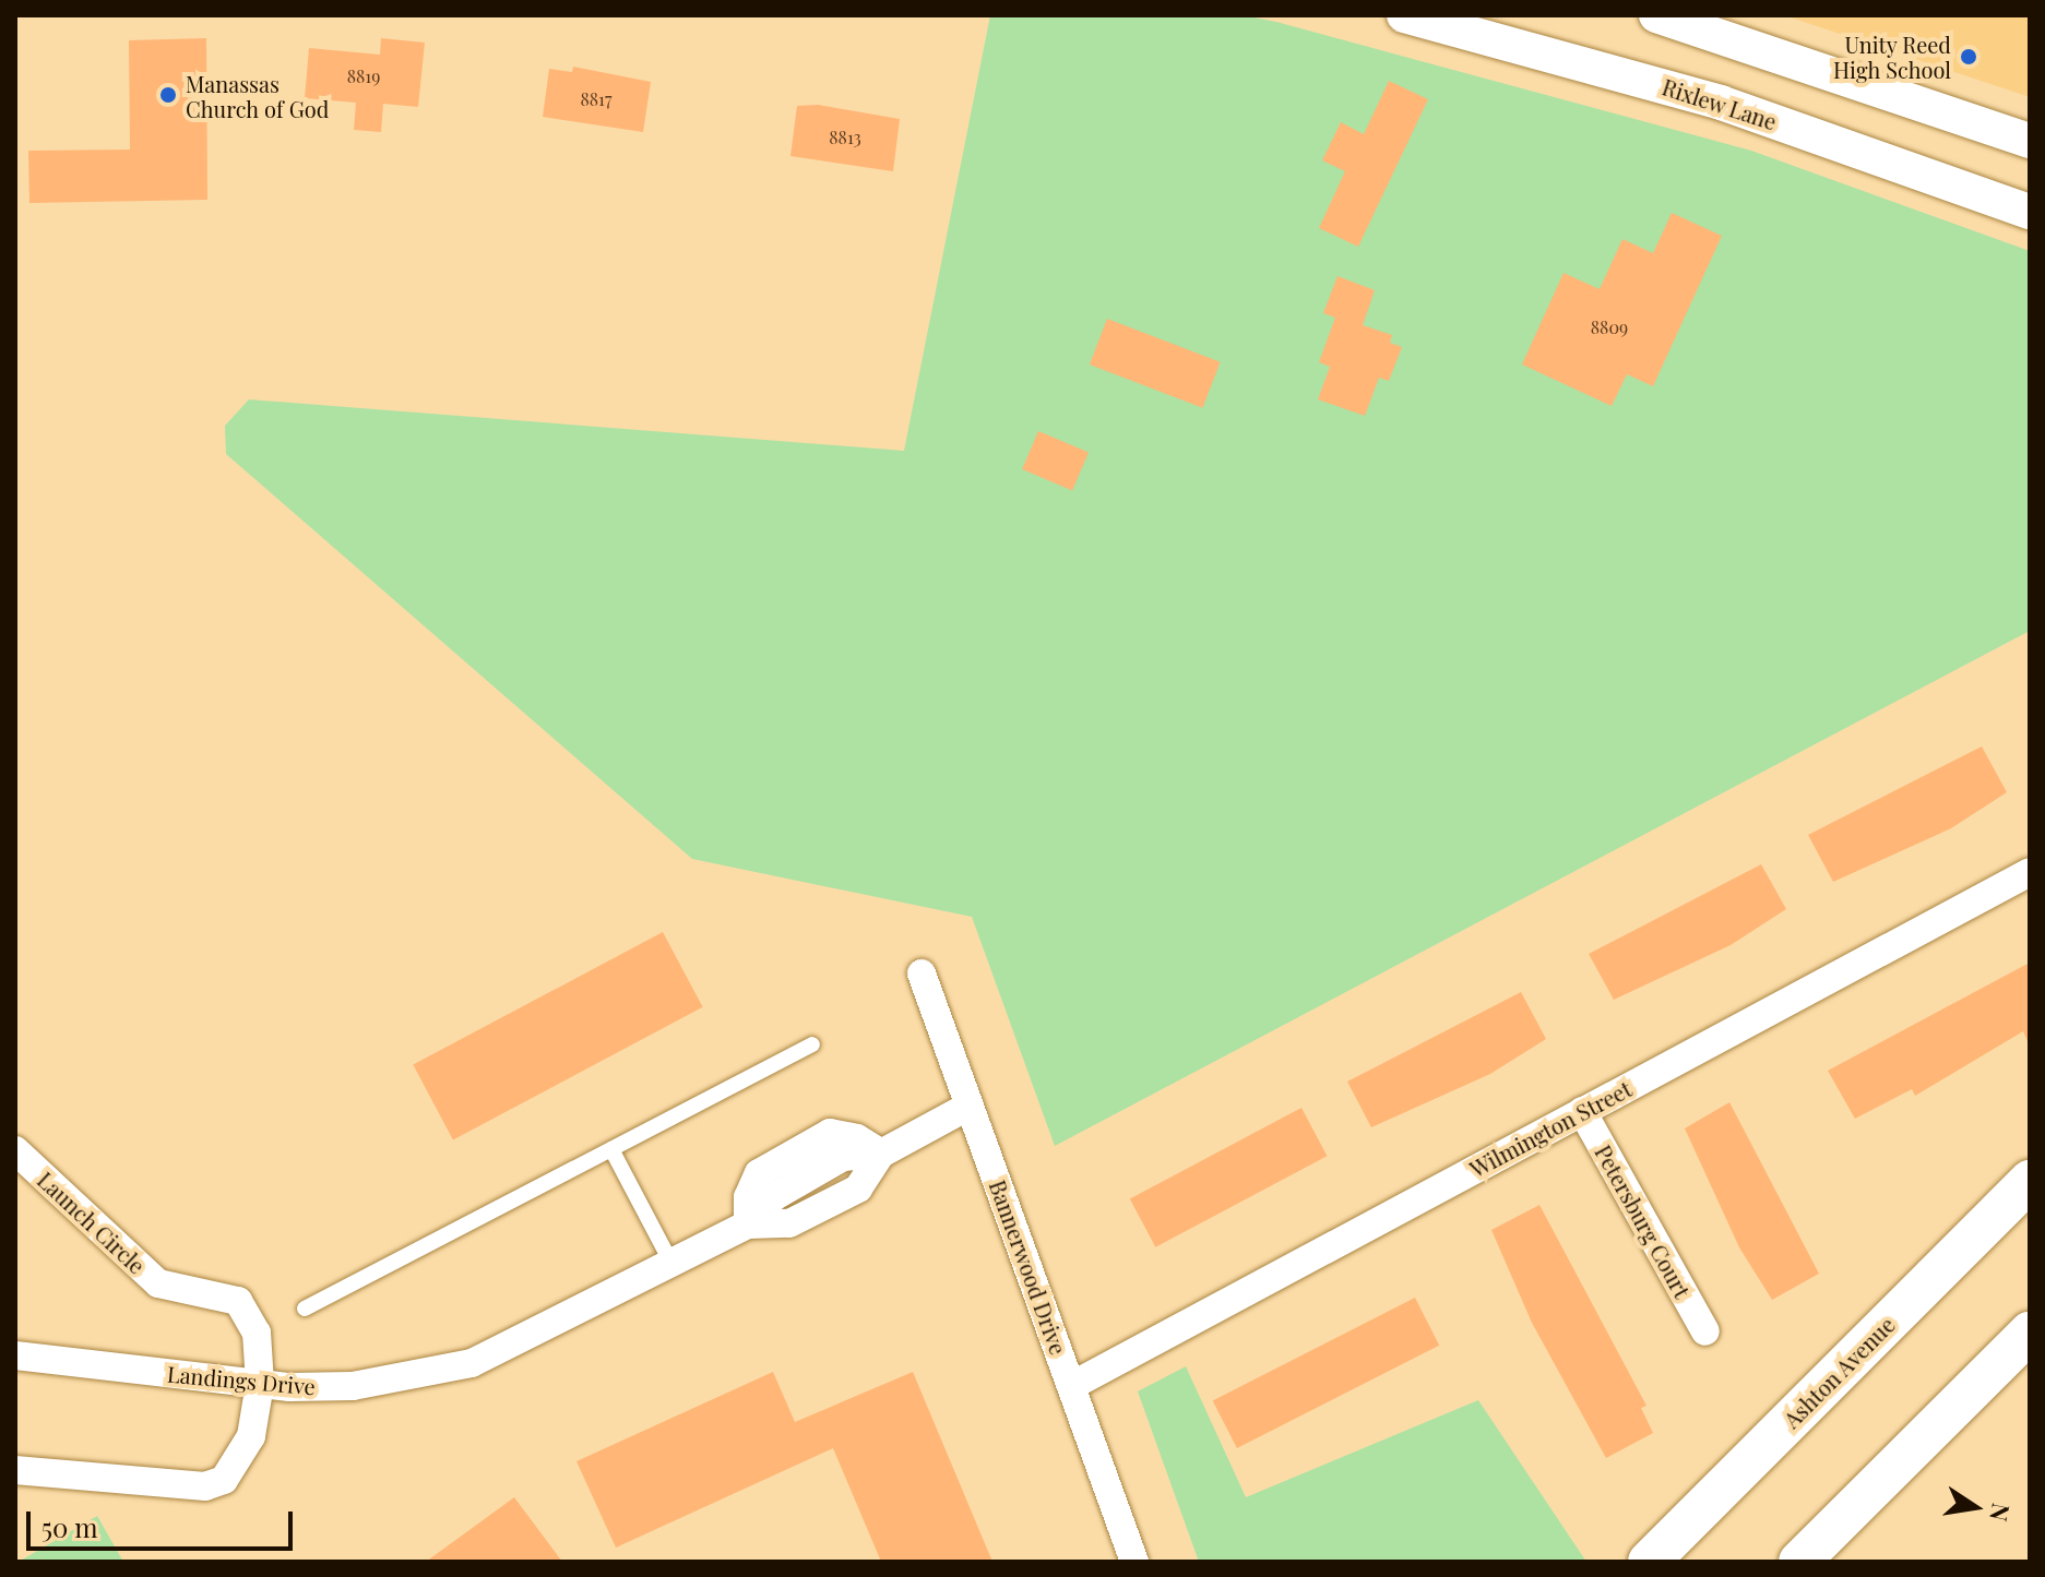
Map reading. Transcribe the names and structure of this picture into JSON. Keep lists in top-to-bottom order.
{
  "streets": {
    "main road": ["Ashton Avenue"],
    "street": [
      "Rixlew Lane",
      "Wilmington Street",
      "Petersburg Court",
      "Launch Circle",
      "Bannerwood Drive",
      "Landings Drive"
    ]
  },
  "crossings": [
    ["Wilmington Street", "Petersburg Court"],
    ["Wilmington Street", "Bannerwood Drive"],
    ["Launch Circle", "Landings Drive"],
    ["Bannerwood Drive", "Landings Drive"]
  ],
  "places": ["Unity Reed High School", "Manassas Church of God"],
  "house_numbers": [
    "8819",
    "8817",
    "8813",
    "8809"
  ],
  "scale_bar": "50 m",
  "north": "right"
}
